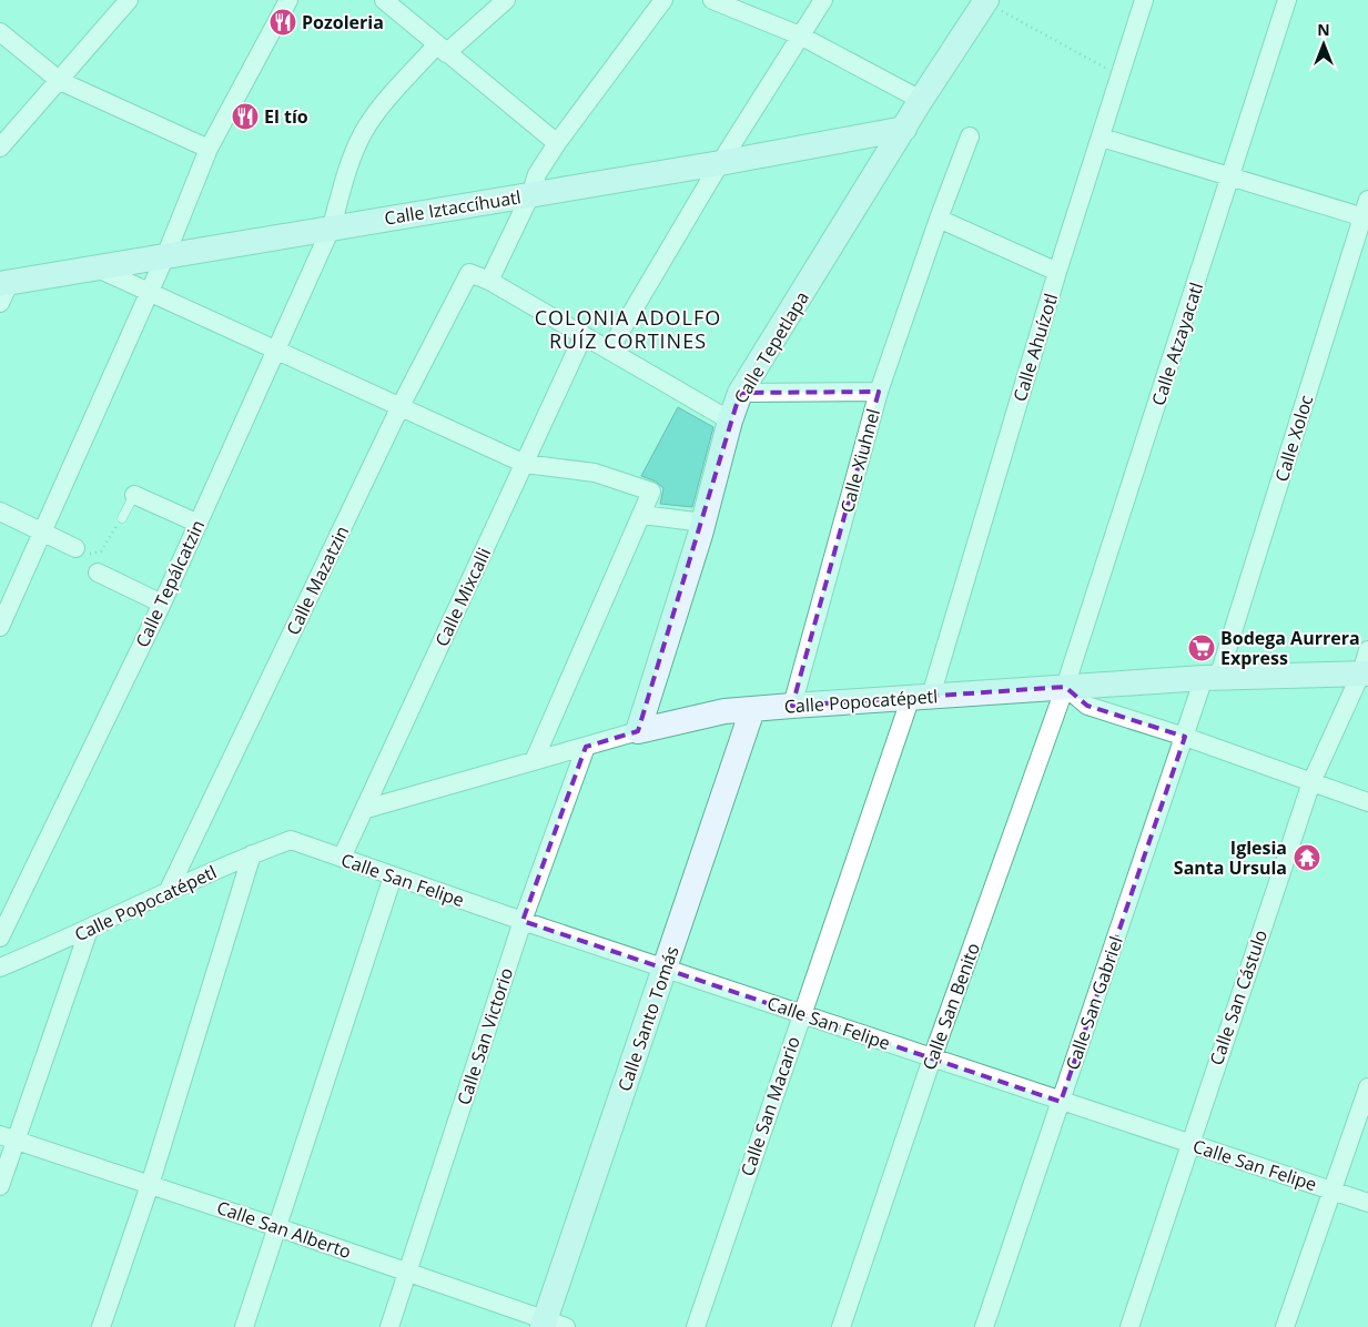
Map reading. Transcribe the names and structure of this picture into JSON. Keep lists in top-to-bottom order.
{
  "streets": {
    "street": [
      "Calle Iztaccíhuatl",
      "Calle Atzayacatl",
      "Calle Tepetlapa",
      "Calle Ahuízotl",
      "Calle Xoloc",
      "Calle Xiuhnel",
      "Calle Mazatzin",
      "Calle Tepálcatzin",
      "Calle Mixcalli",
      "Calle Popocatépetl",
      "Calle San Felipe",
      "Calle San Cástulo",
      "Calle San Gabriel",
      "Calle San Benito",
      "Calle Santo Tomás",
      "Calle San Victorio",
      "Calle San Macario",
      "Calle San Alberto"
    ]
  },
  "crossings": [
    ["Calle Iztaccíhuatl", "Calle Tepetlapa"],
    ["Calle Iztaccíhuatl", "Calle Tepálcatzin"],
    ["Calle Atzayacatl", "Calle Popocatépetl"],
    ["Calle Atzayacatl", "Calle San Benito"],
    ["Calle Tepetlapa", "Calle Popocatépetl"],
    ["Calle Ahuízotl", "Calle Popocatépetl"],
    ["Calle Ahuízotl", "Calle San Macario"],
    ["Calle Xoloc", "Calle Popocatépetl"],
    ["Calle Xoloc", "Calle San Gabriel"],
    ["Calle Xiuhnel", "Calle Popocatépetl"],
    ["Calle Mazatzin", "Calle Popocatépetl"],
    ["Calle Mixcalli", "Calle Popocatépetl"],
    ["Calle Mixcalli", "Calle San Felipe"],
    ["Calle Popocatépetl", "Calle San Felipe"],
    ["Calle Popocatépetl", "Calle San Cástulo"],
    ["Calle Popocatépetl", "Calle San Gabriel"],
    ["Calle Popocatépetl", "Calle San Benito"],
    ["Calle Popocatépetl", "Calle Santo Tomás"],
    ["Calle Popocatépetl", "Calle San Victorio"],
    ["Calle Popocatépetl", "Calle San Macario"],
    ["Calle San Felipe", "Calle San Cástulo"],
    ["Calle San Felipe", "Calle San Gabriel"],
    ["Calle San Felipe", "Calle San Benito"],
    ["Calle San Felipe", "Calle Santo Tomás"],
    ["Calle San Felipe", "Calle San Victorio"],
    ["Calle San Felipe", "Calle San Macario"],
    ["Calle Santo Tomás", "Calle San Alberto"],
    ["Calle San Victorio", "Calle San Alberto"]
  ],
  "districts": ["COLONIA ADOLFO RUÍZ CORTINES"],
  "places": {
    "restaurant": ["Pozoleria", "El tío"],
    "supermarket": ["Bodega Aurrera Express"],
    "temple": ["Iglesia Santa Ursula"]
  },
  "north": "top"
}
